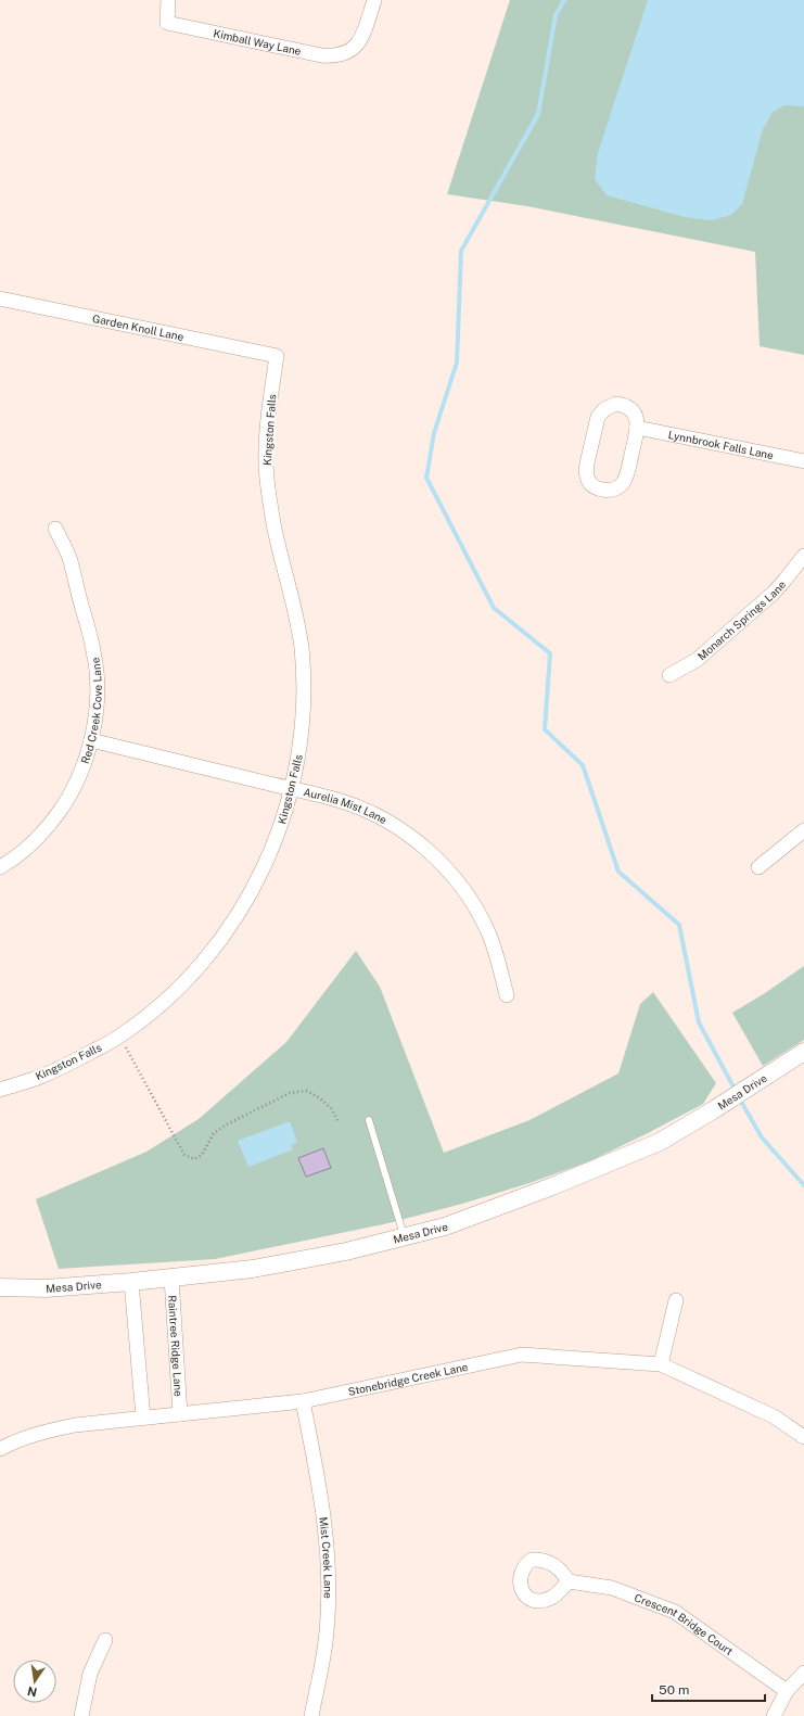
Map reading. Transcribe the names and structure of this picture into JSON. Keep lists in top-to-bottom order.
{
  "streets": {
    "street": [
      "Kimball Way Lane",
      "Garden Knoll Lane",
      "Kingston Falls",
      "Lynnbrook Falls Lane",
      "Monarch Springs Lane",
      "Red Creek Cove Lane",
      "Aurelia Mist Lane",
      "Mesa Drive",
      "Raintree Ridge Lane",
      "Stonebridge Creek Lane",
      "Mist Creek Lane",
      "Crescent Bridge Court"
    ]
  },
  "crossings": [
    ["Garden Knoll Lane", "Kingston Falls"],
    ["Kingston Falls", "Aurelia Mist Lane"],
    ["Red Creek Cove Lane", "Aurelia Mist Lane"],
    ["Mesa Drive", "Raintree Ridge Lane"],
    ["Raintree Ridge Lane", "Stonebridge Creek Lane"],
    ["Stonebridge Creek Lane", "Mist Creek Lane"]
  ],
  "scale_bar": "50 m",
  "north": "bottom"
}
